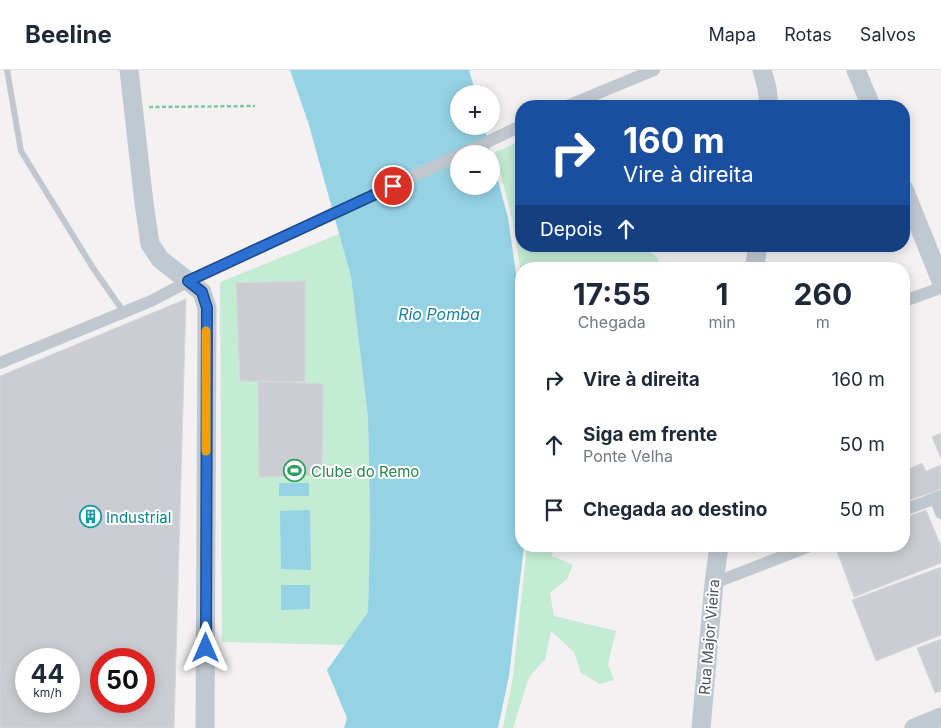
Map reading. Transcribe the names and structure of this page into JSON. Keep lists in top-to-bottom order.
{
  "streets": {
    "main road": ["Rua Major Vieira"]
  },
  "water": ["Rio Pomba"],
  "places": {
    "sports": ["Clube do Remo"],
    "building": ["Industrial"]
  },
  "page": {
    "header": "Beeline",
    "nav": ["Mapa", "Rotas", "Salvos"],
    "map_buttons": ["+", "−"],
    "turn": ["160 m", "Vire à direita"],
    "then": "Depois",
    "eta": [
      "17:55",
      "Chegada",
      "1",
      "min",
      "260",
      "m"
    ],
    "list": [
      {
        "name": "Vire à direita",
        "value": "160 m"
      },
      {
        "name": "Siga em frente",
        "note": "Ponte Velha",
        "value": "50 m"
      },
      {
        "name": "Chegada ao destino",
        "value": "50 m"
      }
    ],
    "speed": "44 km/h",
    "limit": "50"
  }
}
